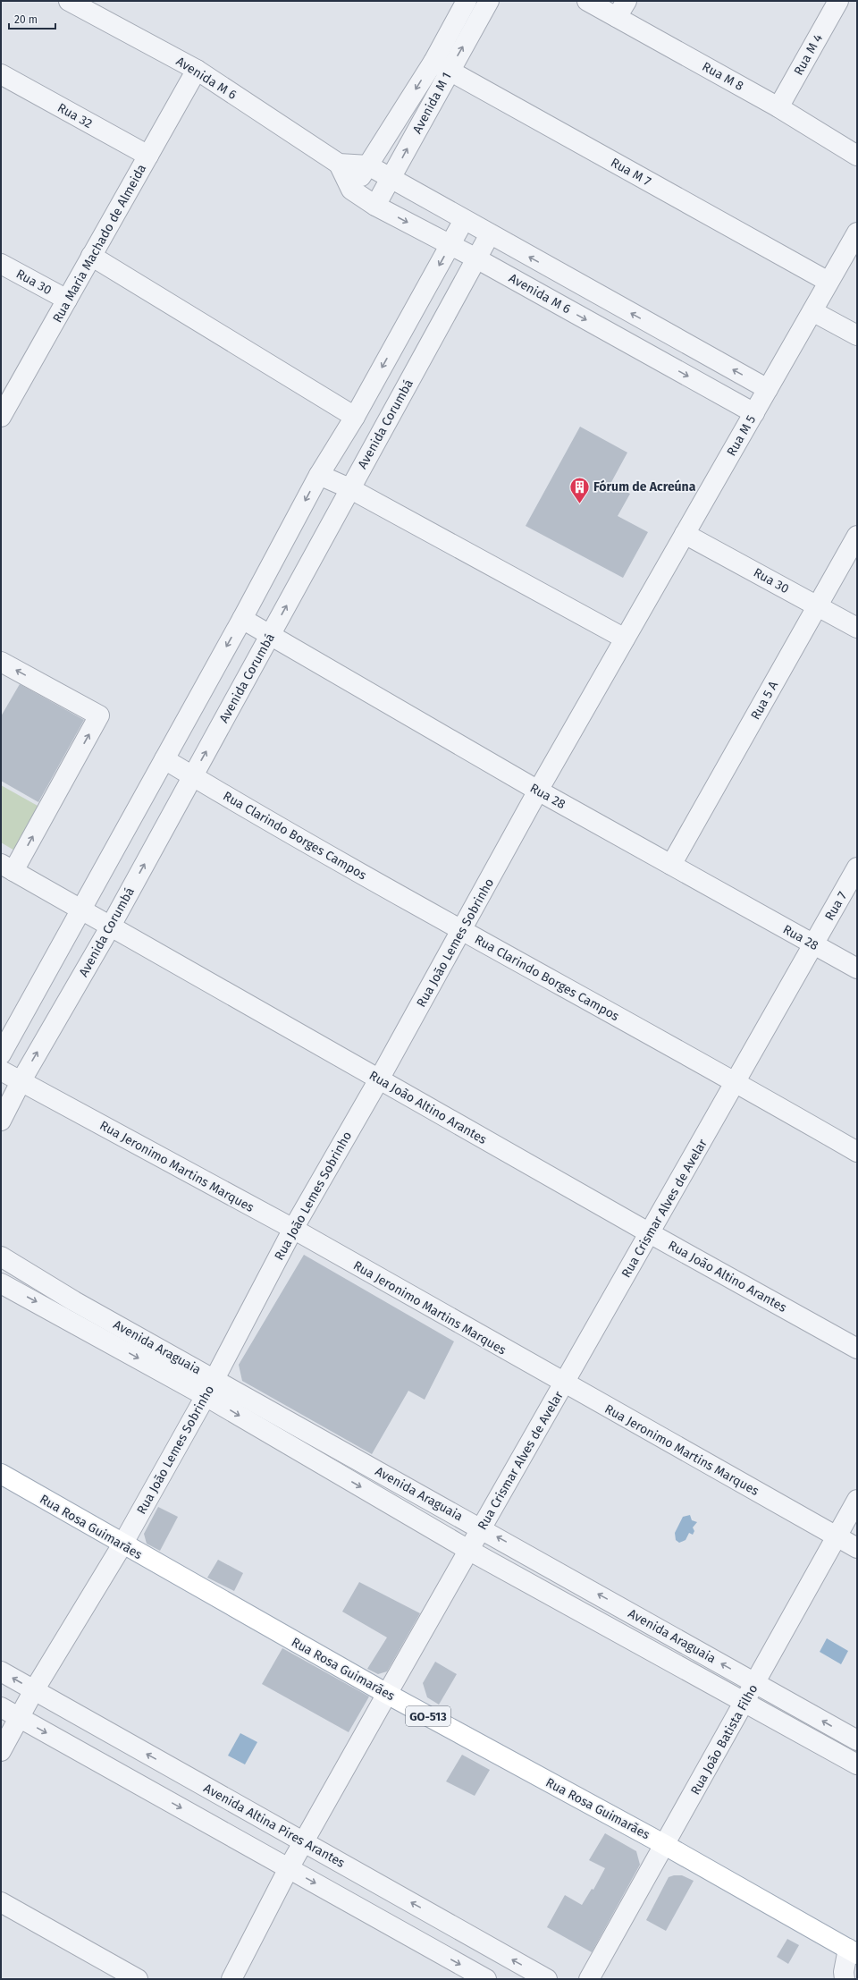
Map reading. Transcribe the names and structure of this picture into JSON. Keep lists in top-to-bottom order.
{
  "streets": {
    "main road": ["Rua Rosa Guimarães", "GO-513"],
    "street": [
      "Rua M 4",
      "Rua M 8",
      "Avenida M 6",
      "Avenida M 1",
      "Rua 32",
      "Rua M 7",
      "Rua Maria Machado de Almeida",
      "Rua 30",
      "Avenida Corumbá",
      "Rua M 5",
      "Rua 5 A",
      "Rua 28",
      "Rua Clarindo Borges Campos",
      "Rua 7",
      "Rua João Lemes Sobrinho",
      "Rua João Altino Arantes",
      "Rua Jeronimo Martins Marques",
      "Rua Crismar Alves de Avelar",
      "Avenida Araguaia",
      "Rua João Batista Filho",
      "Avenida Altina Pires Arantes"
    ]
  },
  "crossings": [
    ["Rua M 4", "Rua M 8"],
    ["Avenida M 6", "Avenida M 1"],
    ["Avenida M 6", "Rua Maria Machado de Almeida"],
    ["Avenida M 6", "Avenida Corumbá"],
    ["Avenida M 6", "Rua M 5"],
    ["Avenida M 1", "Rua M 7"],
    ["Rua 32", "Rua Maria Machado de Almeida"],
    ["Rua M 7", "Rua M 5"],
    ["Rua Maria Machado de Almeida", "Rua 30"],
    ["Rua 30", "Rua M 5"],
    ["Rua 30", "Rua 5 A"],
    ["Avenida Corumbá", "Rua 28"],
    ["Avenida Corumbá", "Rua Clarindo Borges Campos"],
    ["Avenida Corumbá", "Rua João Altino Arantes"],
    ["Avenida Corumbá", "Rua Jeronimo Martins Marques"],
    ["Rua M 5", "Rua João Lemes Sobrinho"],
    ["Rua 5 A", "Rua 28"],
    ["Rua 28", "Rua 7"],
    ["Rua 28", "Rua João Lemes Sobrinho"],
    ["Rua 28", "Rua Crismar Alves de Avelar"],
    ["Rua Clarindo Borges Campos", "Rua João Lemes Sobrinho"],
    ["Rua Clarindo Borges Campos", "Rua Crismar Alves de Avelar"],
    ["Rua 7", "Rua Crismar Alves de Avelar"],
    ["Rua João Lemes Sobrinho", "Rua João Altino Arantes"],
    ["Rua João Lemes Sobrinho", "Rua Jeronimo Martins Marques"],
    ["Rua João Lemes Sobrinho", "Avenida Araguaia"],
    ["Rua João Lemes Sobrinho", "Rua Rosa Guimarães"],
    ["Rua João Lemes Sobrinho", "Avenida Altina Pires Arantes"],
    ["Rua João Altino Arantes", "Rua Crismar Alves de Avelar"],
    ["Rua Jeronimo Martins Marques", "Rua Crismar Alves de Avelar"],
    ["Rua Jeronimo Martins Marques", "Rua João Batista Filho"],
    ["Rua Crismar Alves de Avelar", "Avenida Araguaia"],
    ["Rua Crismar Alves de Avelar", "Rua Rosa Guimarães"],
    ["Rua Crismar Alves de Avelar", "Avenida Altina Pires Arantes"],
    ["Avenida Araguaia", "Rua João Batista Filho"],
    ["Rua Rosa Guimarães", "Rua João Batista Filho"]
  ],
  "places": {
    "building": ["Fórum de Acreúna"]
  },
  "scale_bar": "20 m"
}
